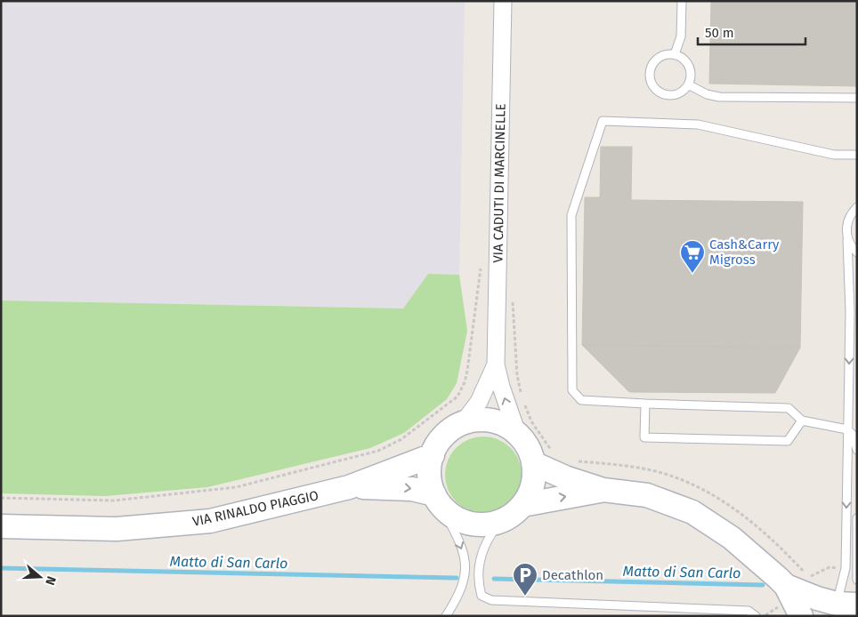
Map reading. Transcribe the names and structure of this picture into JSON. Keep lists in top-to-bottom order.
{
  "streets": {
    "street": ["VIA CADUTI DI MARCINELLE", "VIA RINALDO PIAGGIO"]
  },
  "crossings": [
    ["VIA CADUTI DI MARCINELLE", "VIA RINALDO PIAGGIO"]
  ],
  "water": ["Matto di San Carlo"],
  "places": {
    "supermarket": ["Cash&Carry Migross"],
    "parking": ["Decathlon"]
  },
  "scale_bar": "50 m",
  "north": "right"
}
